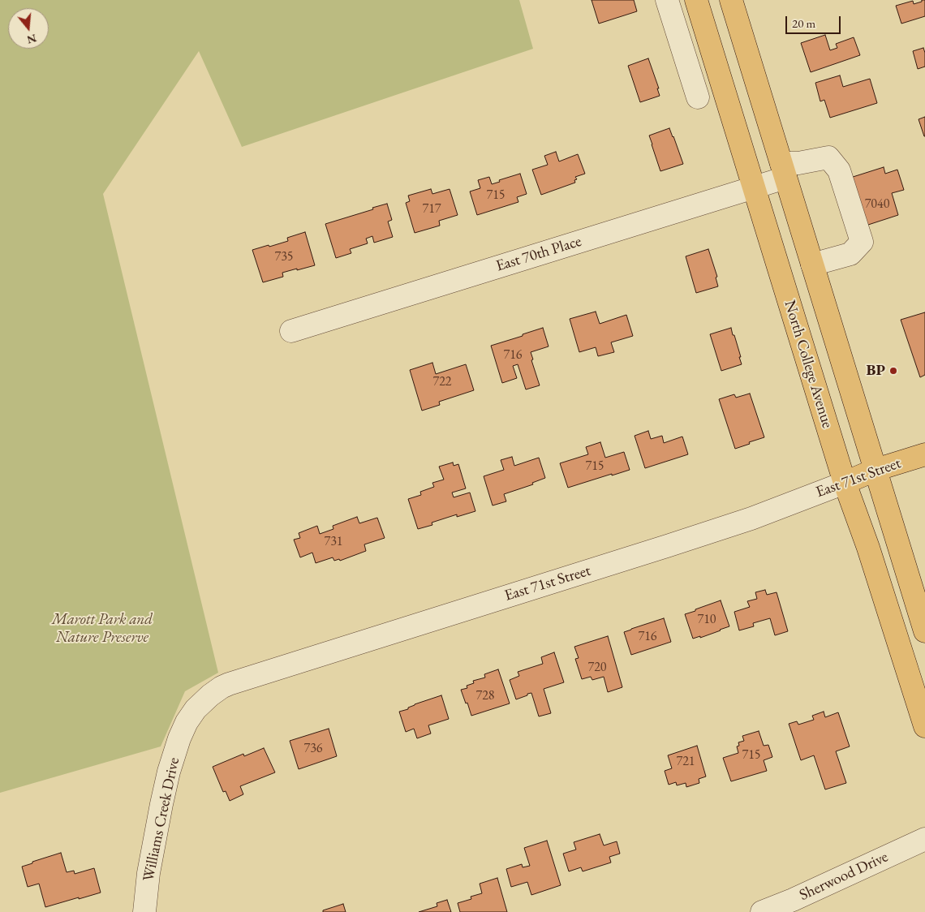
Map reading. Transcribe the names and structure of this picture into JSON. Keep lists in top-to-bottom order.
{
  "streets": {
    "main road": ["North College Avenue", "East 71st Street"],
    "street": ["East 70th Place", "Williams Creek Drive", "Sherwood Drive"]
  },
  "crossings": [
    ["East 70th Place", "North College Avenue"],
    ["North College Avenue", "East 71st Street"],
    ["East 71st Street", "Williams Creek Drive"]
  ],
  "parks": ["Marott Park and Nature Preserve"],
  "places": ["BP"],
  "house_numbers": [
    "715",
    "7040",
    "717",
    "735",
    "716",
    "722",
    "715",
    "731",
    "710",
    "716",
    "720",
    "728",
    "736",
    "715",
    "721"
  ],
  "scale_bar": "20 m",
  "north": "bottom"
}
